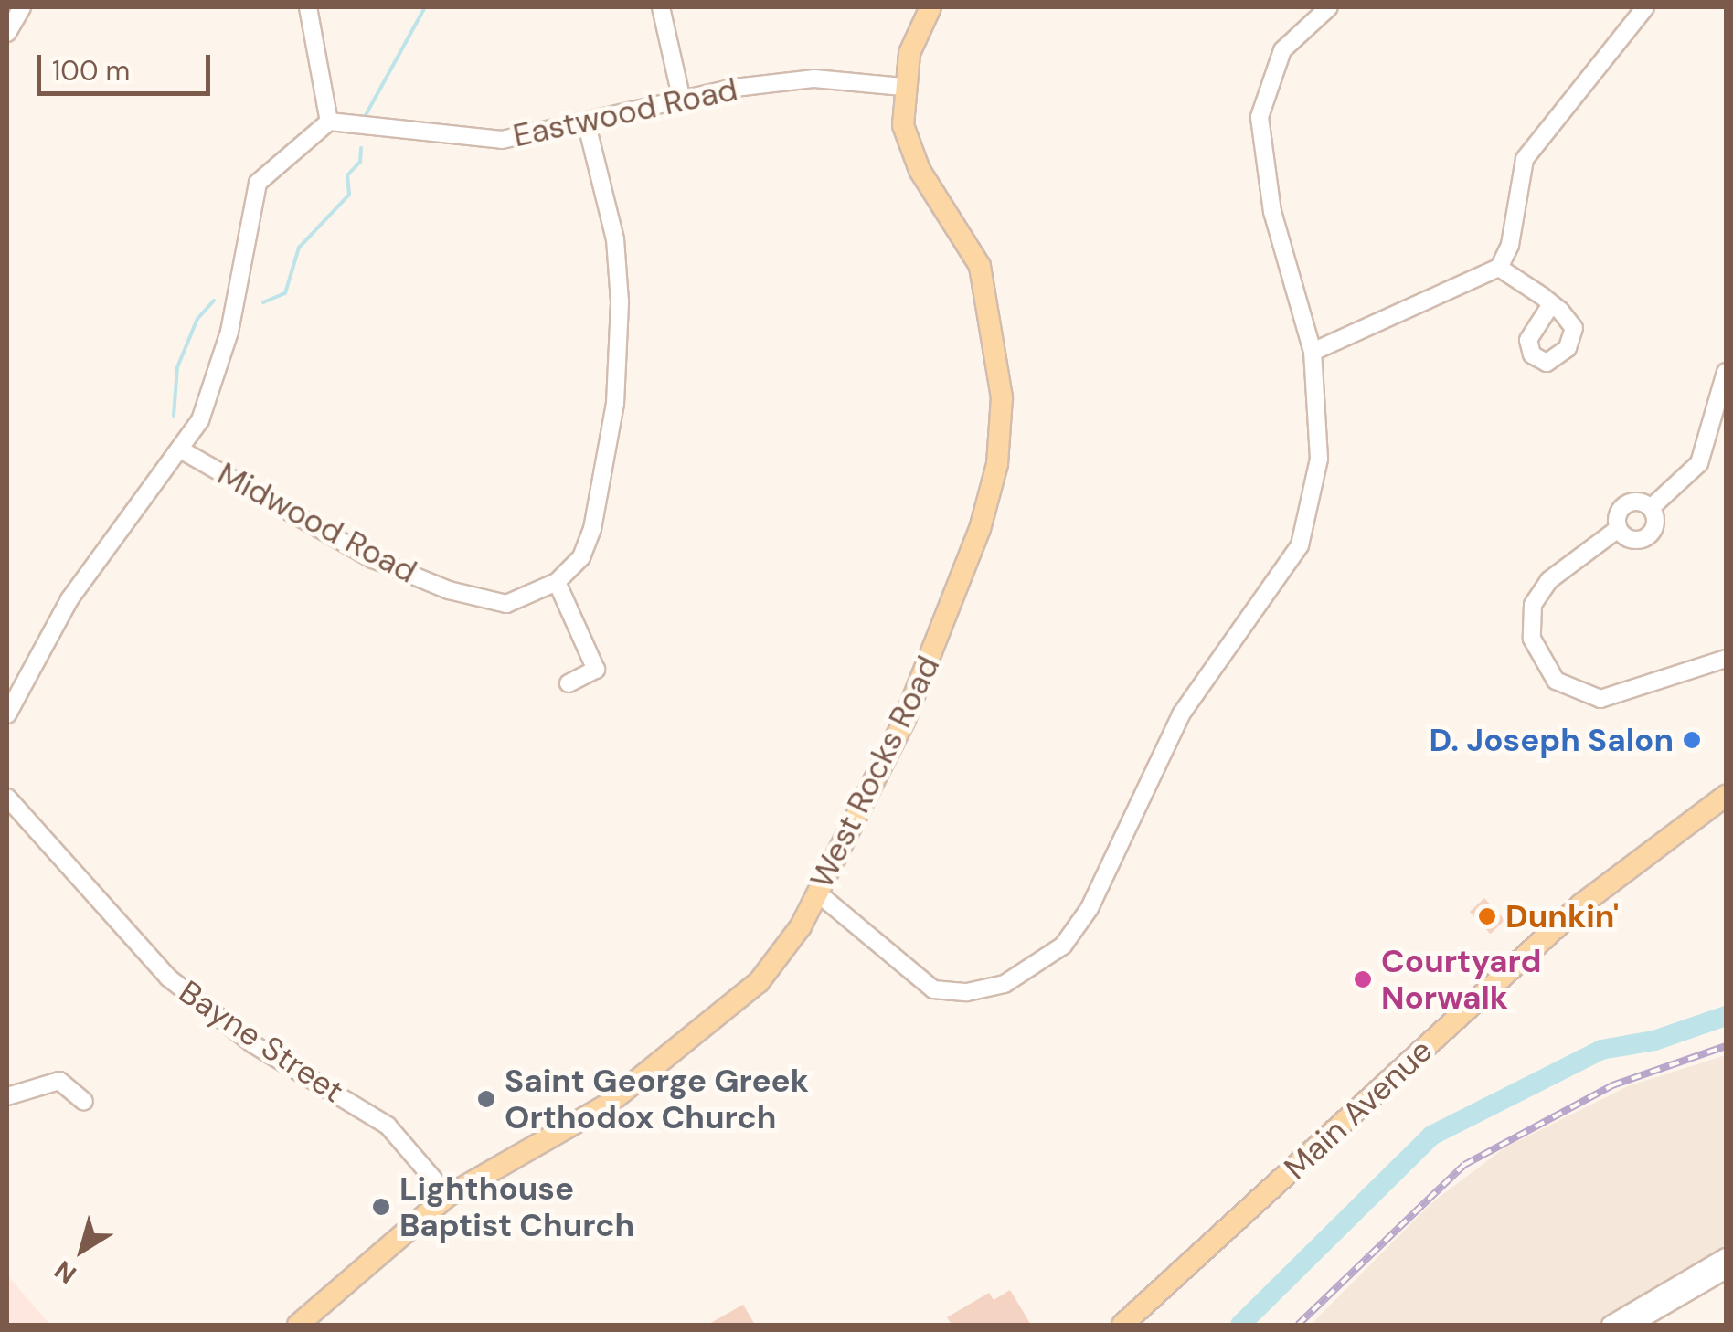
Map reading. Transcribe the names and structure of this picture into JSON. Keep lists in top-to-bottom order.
{
  "streets": {
    "main road": ["West Rocks Road", "Main Avenue"],
    "street": ["Eastwood Road", "Midwood Road", "Bayne Street"]
  },
  "crossings": [
    ["Eastwood Road", "West Rocks Road"],
    ["West Rocks Road", "Bayne Street"]
  ],
  "places": [
    "D. Joseph Salon",
    "Dunkin'",
    "Courtyard Norwalk",
    "Saint George Greek Orthodox Church",
    "Lighthouse Baptist Church"
  ],
  "scale_bar": "100 m",
  "north": "bottom left"
}
